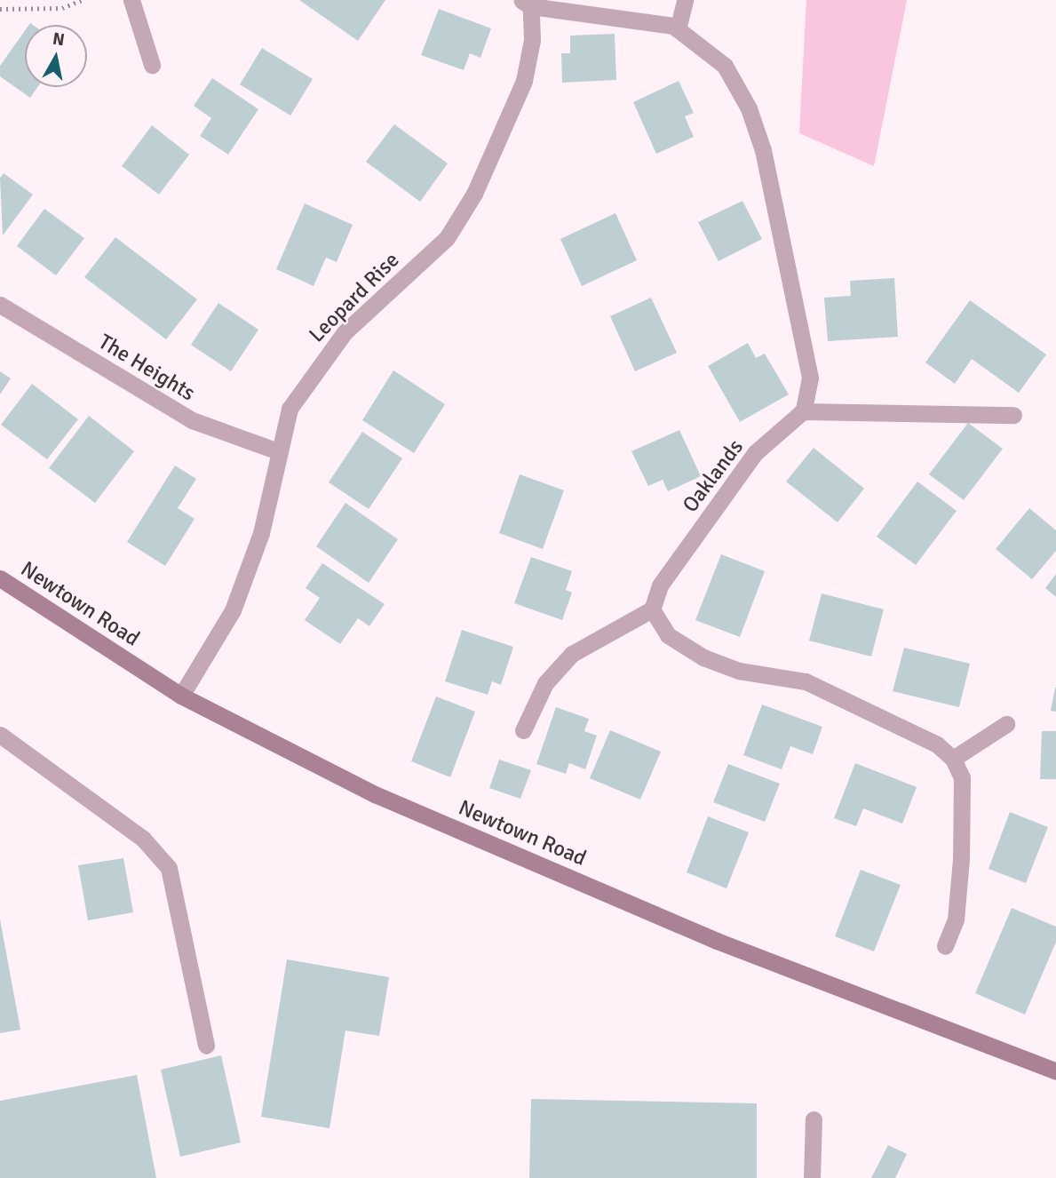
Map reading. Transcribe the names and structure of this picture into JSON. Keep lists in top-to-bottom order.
{
  "streets": {
    "main road": ["Newtown Road"],
    "street": ["Leopard Rise", "The Heights", "Oaklands"]
  },
  "crossings": [
    ["Leopard Rise", "The Heights"],
    ["Leopard Rise", "Newtown Road"]
  ],
  "north": "top"
}
